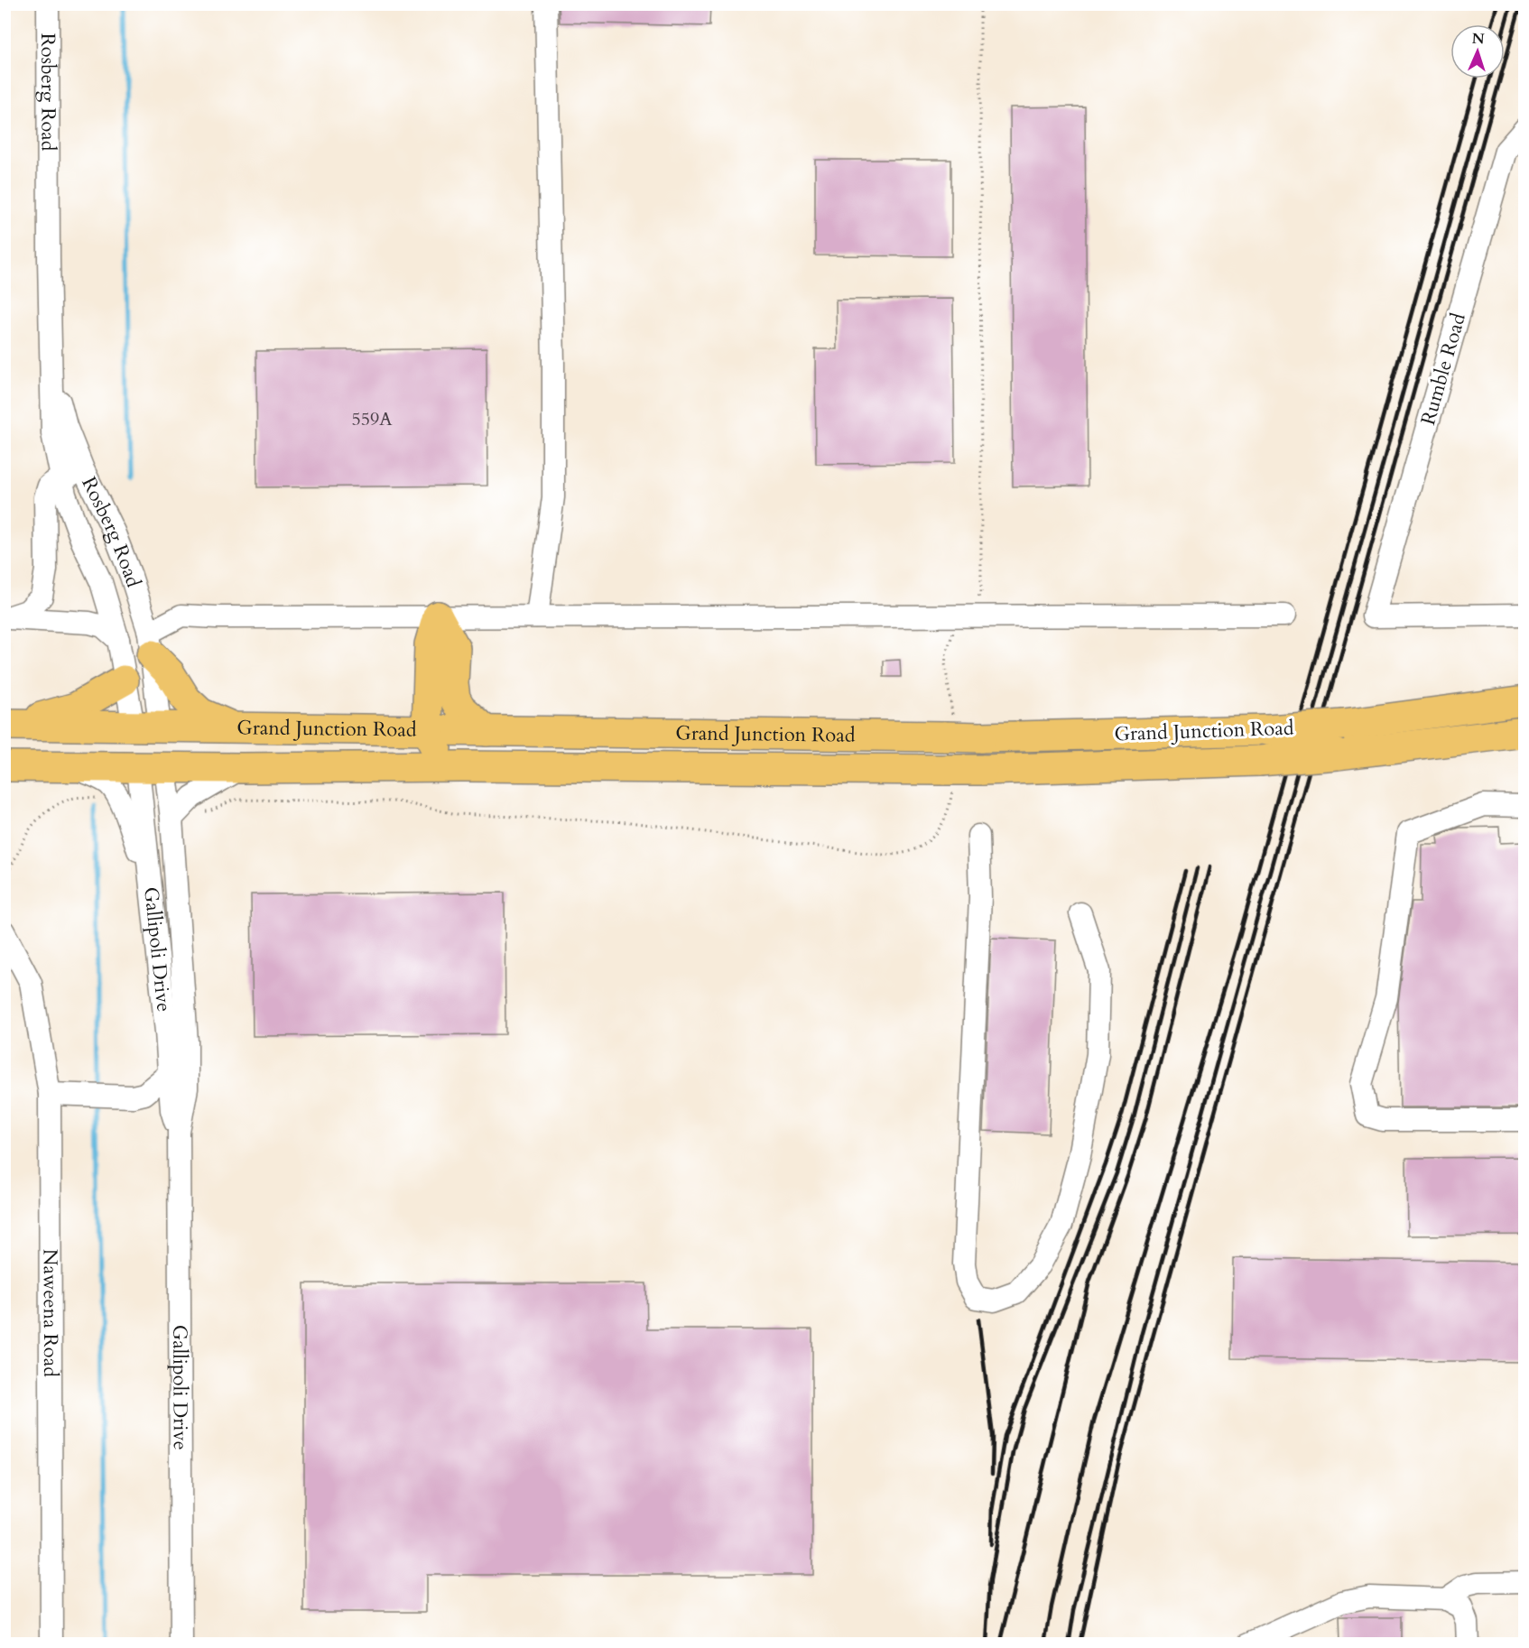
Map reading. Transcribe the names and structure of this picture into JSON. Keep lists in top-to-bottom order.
{
  "streets": {
    "highway": ["Grand Junction Road"],
    "street": [
      "Rosberg Road",
      "Rumble Road",
      "Gallipoli Drive",
      "Naweena Road"
    ]
  },
  "crossings": [
    ["Rosberg Road", "Grand Junction Road"],
    ["Grand Junction Road", "Gallipoli Drive"]
  ],
  "house_numbers": ["559A"],
  "north": "top"
}
